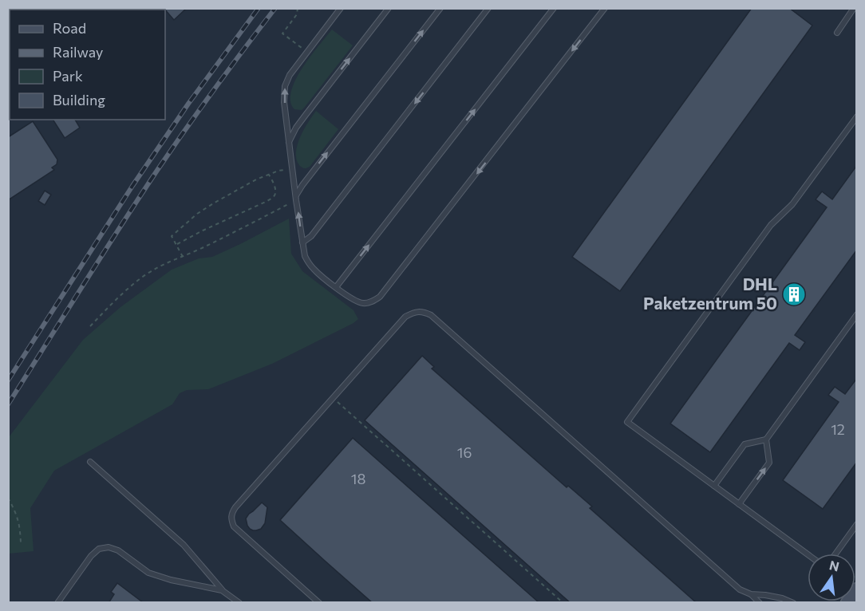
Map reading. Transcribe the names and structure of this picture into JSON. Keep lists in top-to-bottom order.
{
  "places": {
    "building": ["DHL Paketzentrum 50"]
  },
  "house_numbers": ["12", "16", "18"],
  "legend": [
    "Road",
    "Railway",
    "Park",
    "Building"
  ],
  "north": "top"
}
